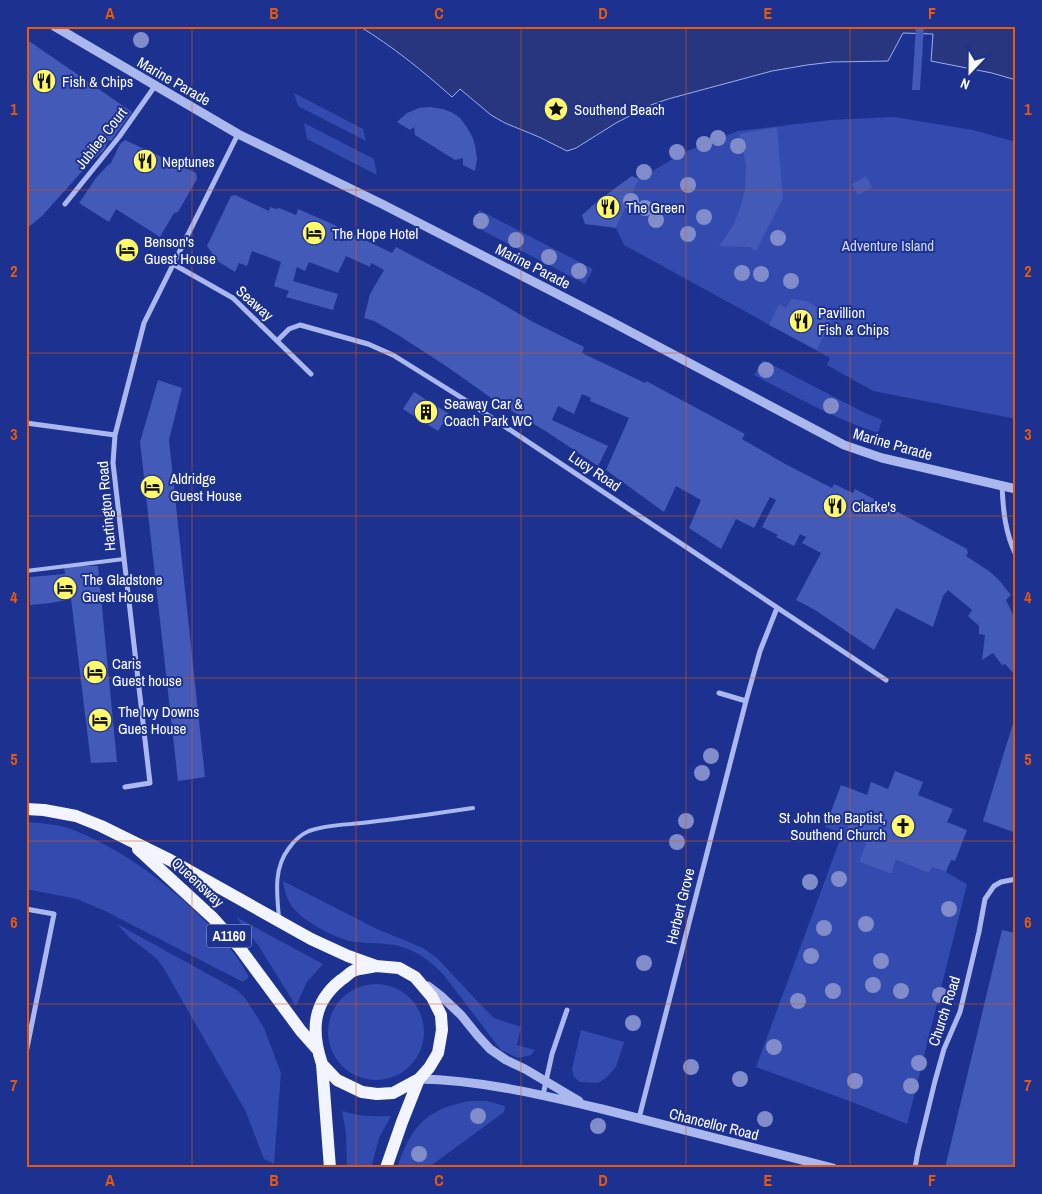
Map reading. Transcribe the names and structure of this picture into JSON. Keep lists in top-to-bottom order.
{
  "streets": {
    "main road": ["Queensway", "A1160"],
    "street": [
      "Marine Parade",
      "Jubilee Court",
      "Seaway",
      "Lucy Road",
      "Hartington Road",
      "Herbert Grove",
      "Church Road",
      "Chancellor Road"
    ]
  },
  "crossings": [
    ["Marine Parade", "Jubilee Court"],
    ["Marine Parade", "Hartington Road"],
    ["Seaway", "Lucy Road"],
    ["Seaway", "Hartington Road"],
    ["Lucy Road", "Herbert Grove"],
    ["Queensway", "Chancellor Road"],
    ["Herbert Grove", "Chancellor Road"]
  ],
  "parks": ["Adventure Island"],
  "places": {
    "restaurant": [
      "Fish & Chips",
      "Neptunes",
      "The Green",
      "Pavillion Fish & Chips",
      "Clarke's"
    ],
    "place": ["Southend Beach"],
    "hotel": [
      "The Hope Hotel",
      "Benson's Guest House",
      "Aldridge Guest House",
      "The Gladstone Guest House",
      "Caris Guest house",
      "The Ivy Downs Gues House"
    ],
    "building": ["Seaway Car & Coach Park WC"],
    "church": ["St John the Baptist, Southend Church"]
  },
  "north": "bottom",
  "grid": {
    "columns": [
      "A",
      "B",
      "C",
      "D",
      "E",
      "F"
    ],
    "rows": [
      "1",
      "2",
      "3",
      "4",
      "5",
      "6",
      "7"
    ]
  }
}
